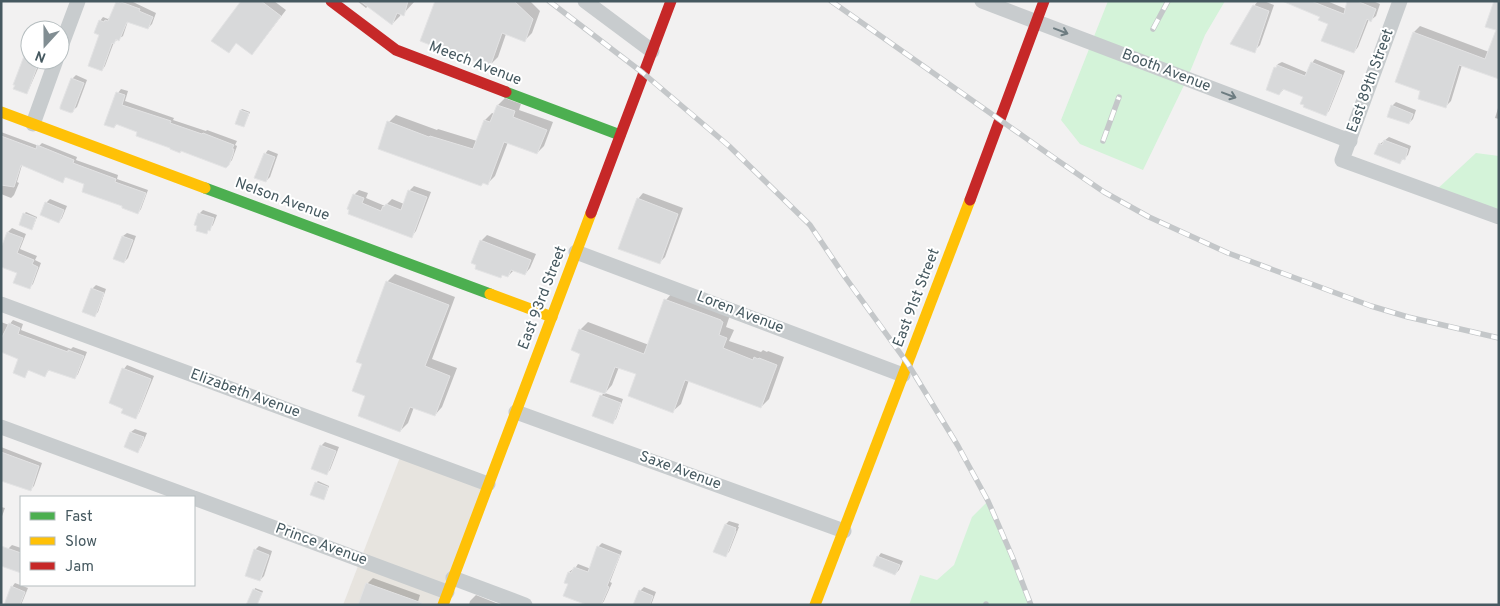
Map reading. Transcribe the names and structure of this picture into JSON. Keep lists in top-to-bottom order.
{
  "streets": {
    "street": [
      "Meech Avenue",
      "Booth Avenue",
      "East 89th Street",
      "Nelson Avenue",
      "East 93rd Street",
      "East 91st Street",
      "Loren Avenue",
      "Elizabeth Avenue",
      "Saxe Avenue",
      "Prince Avenue"
    ]
  },
  "crossings": [
    ["Meech Avenue", "East 93rd Street"],
    ["Booth Avenue", "East 89th Street"],
    ["Booth Avenue", "East 91st Street"],
    ["Nelson Avenue", "East 93rd Street"],
    ["East 93rd Street", "Loren Avenue"],
    ["East 93rd Street", "Elizabeth Avenue"],
    ["East 93rd Street", "Saxe Avenue"],
    ["East 93rd Street", "Prince Avenue"],
    ["East 91st Street", "Loren Avenue"],
    ["East 91st Street", "Saxe Avenue"]
  ],
  "one_way": ["Booth Avenue"],
  "legend": ["Fast", "Slow", "Jam"],
  "north": "bottom"
}
